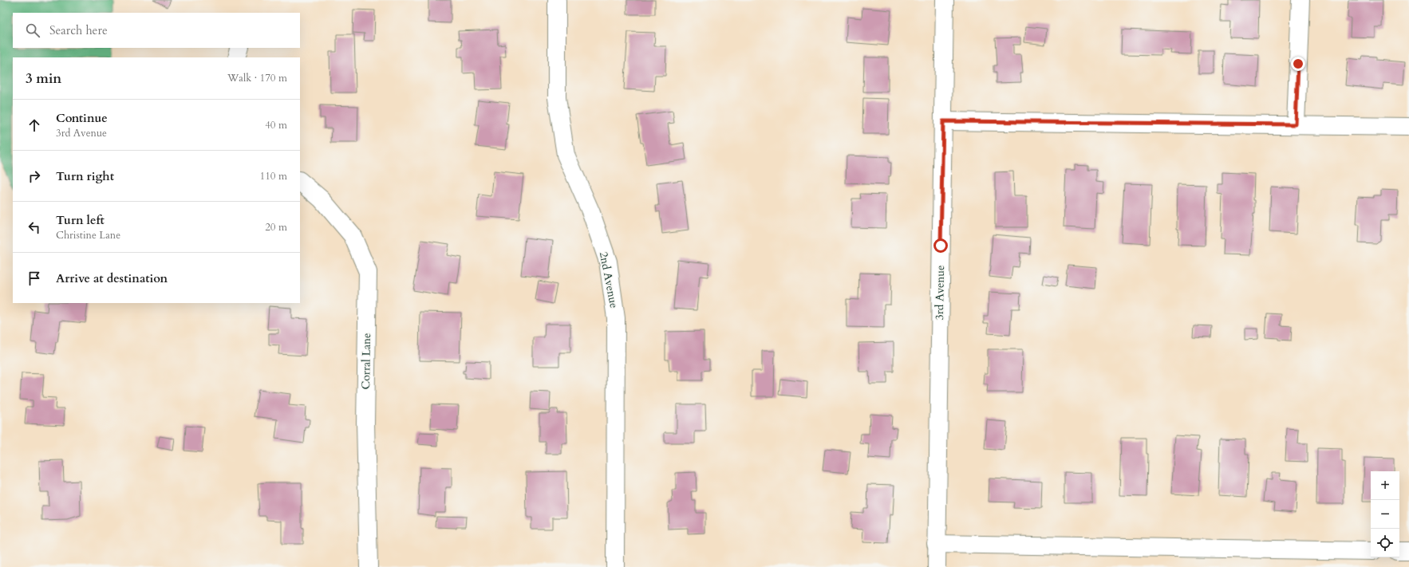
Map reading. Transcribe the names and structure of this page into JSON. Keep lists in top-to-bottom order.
{
  "streets": {
    "street": ["2nd Avenue", "3rd Avenue", "Corral Lane"]
  },
  "page": {
    "search": "Search here",
    "heading": ["3 min", "Walk · 170 m"],
    "list": [
      ["Continue", "3rd Avenue", "40 m"],
      ["Turn right", "110 m"],
      ["Turn left", "Christine Lane", "20 m"],
      "Arrive at destination"
    ],
    "map_buttons": ["+", "−"]
  }
}
